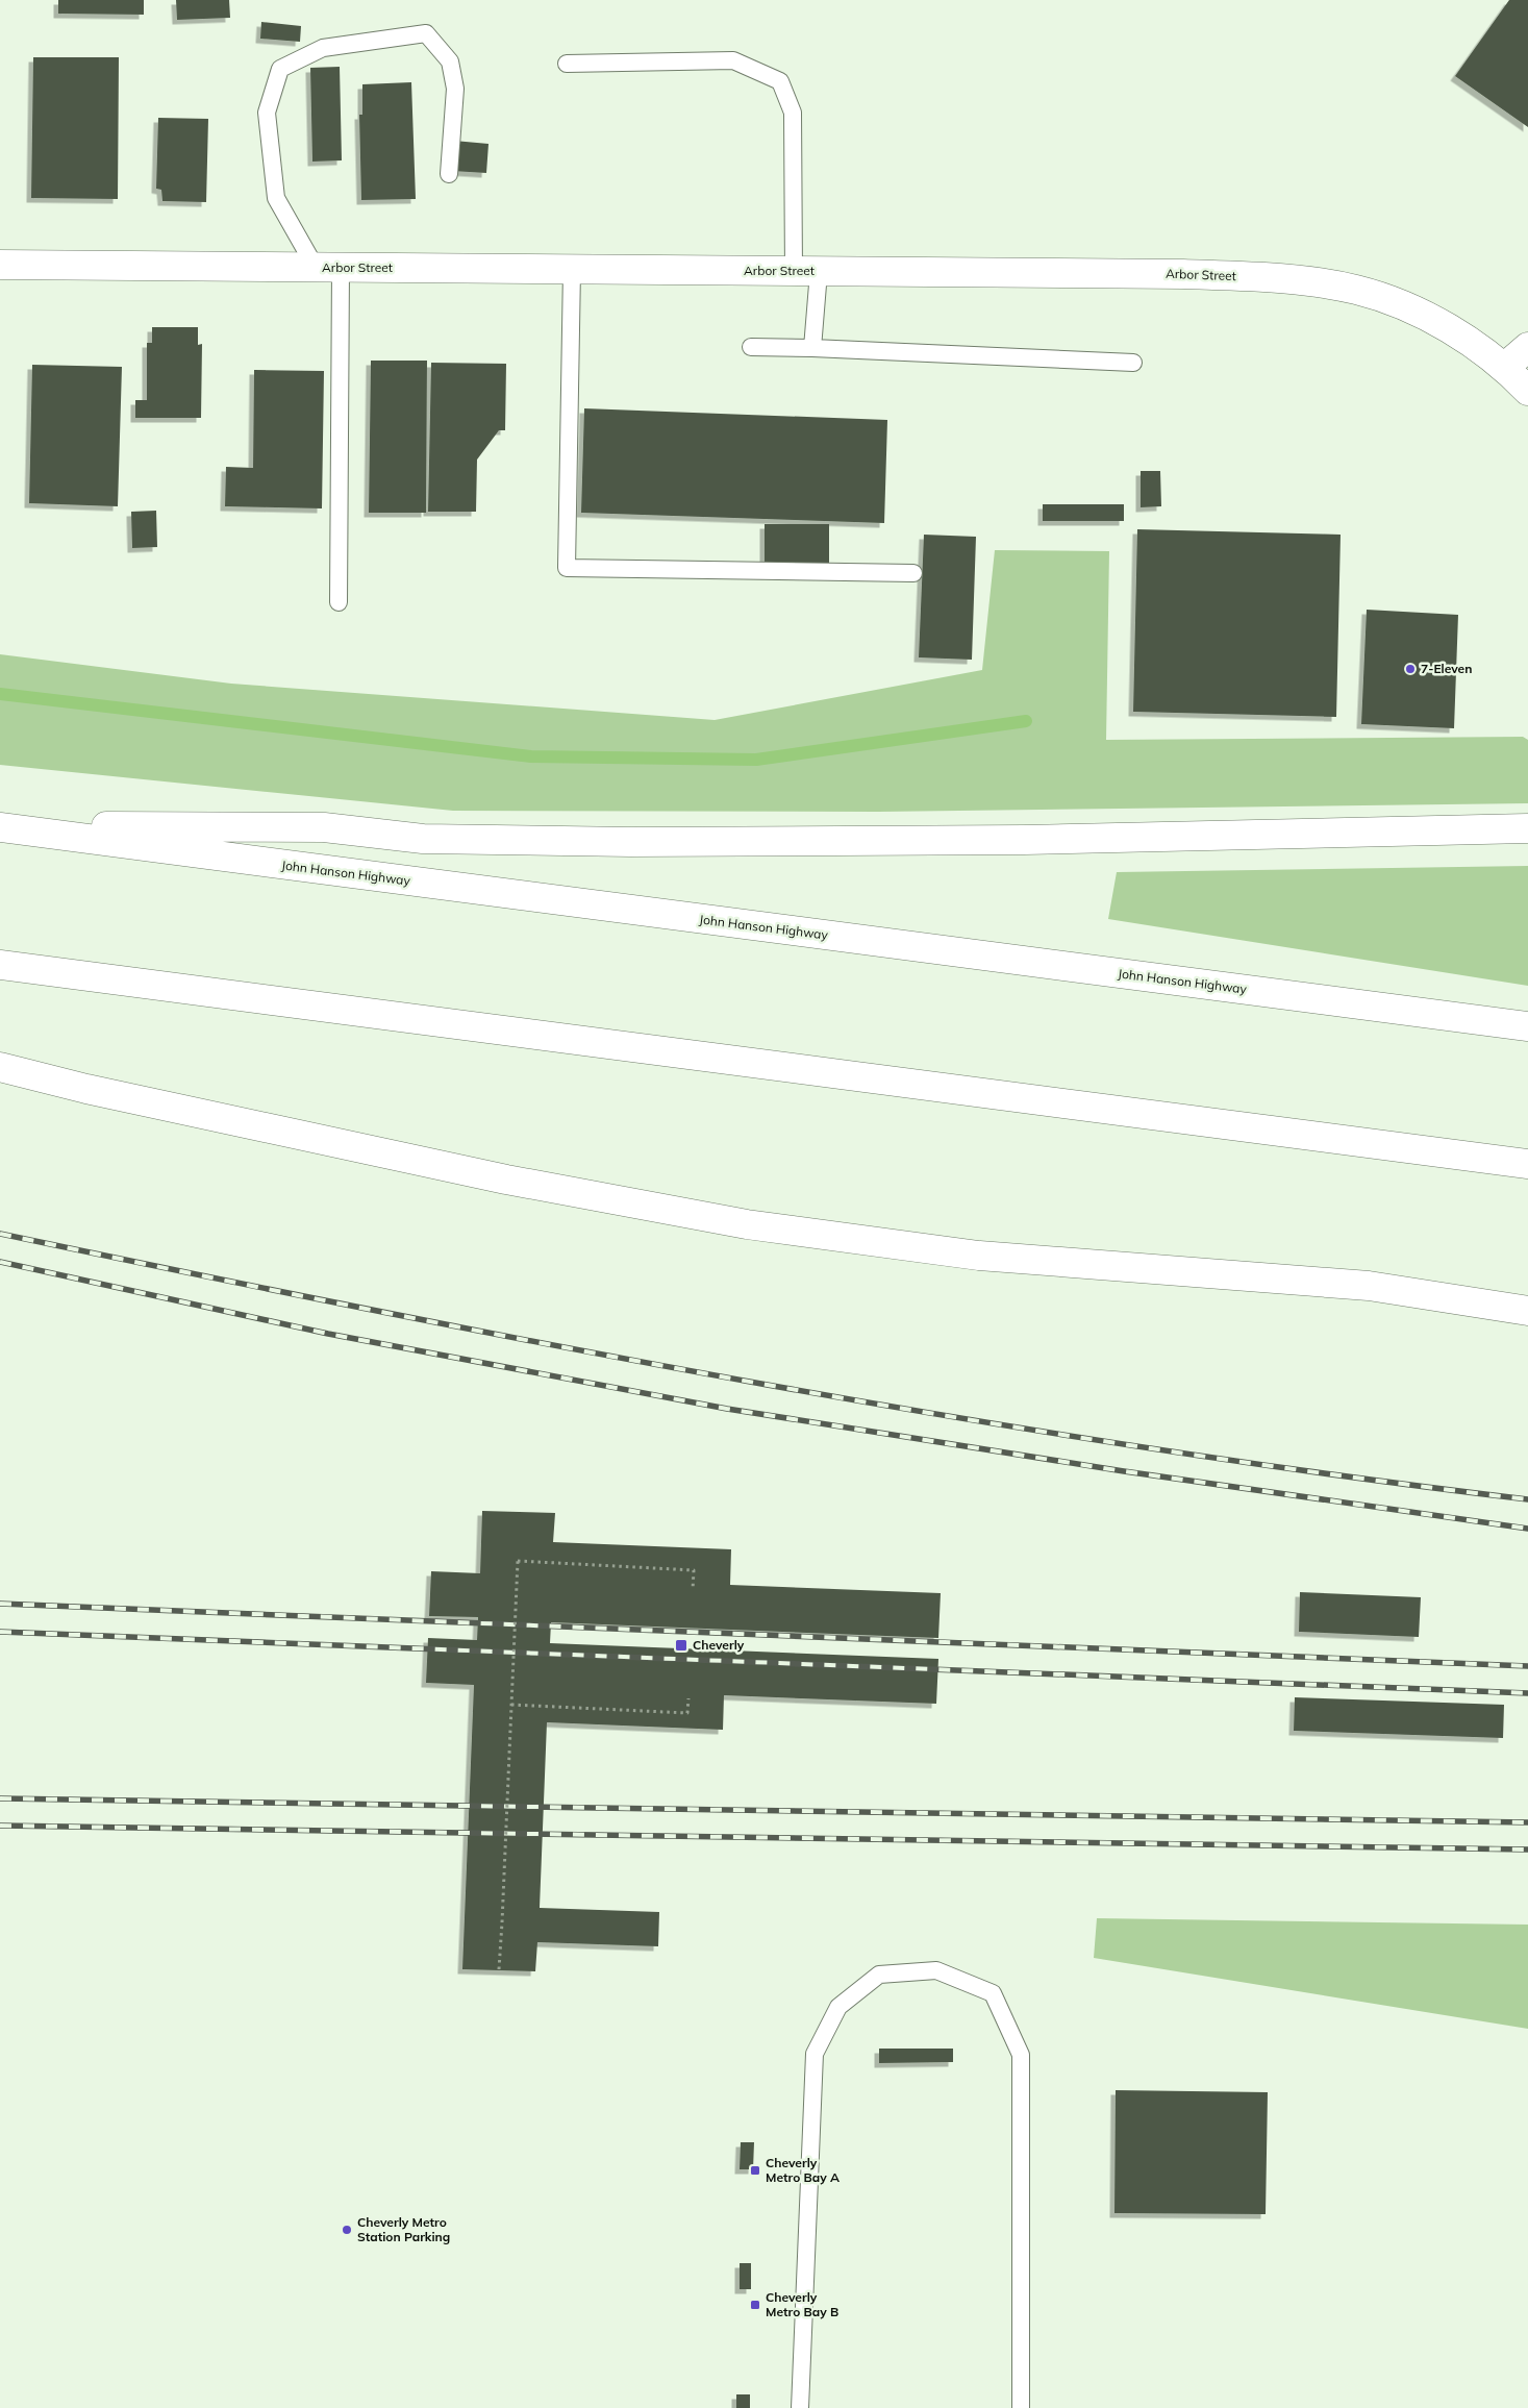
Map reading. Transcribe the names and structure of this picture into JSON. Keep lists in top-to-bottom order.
{
  "streets": {
    "main road": ["Arbor Street", "John Hanson Highway"]
  },
  "places": {
    "other": ["7-Eleven", "Cheverly Metro Station Parking"],
    "transit": ["Cheverly", "Cheverly Metro Bay A", "Cheverly Metro Bay B"]
  }
}
